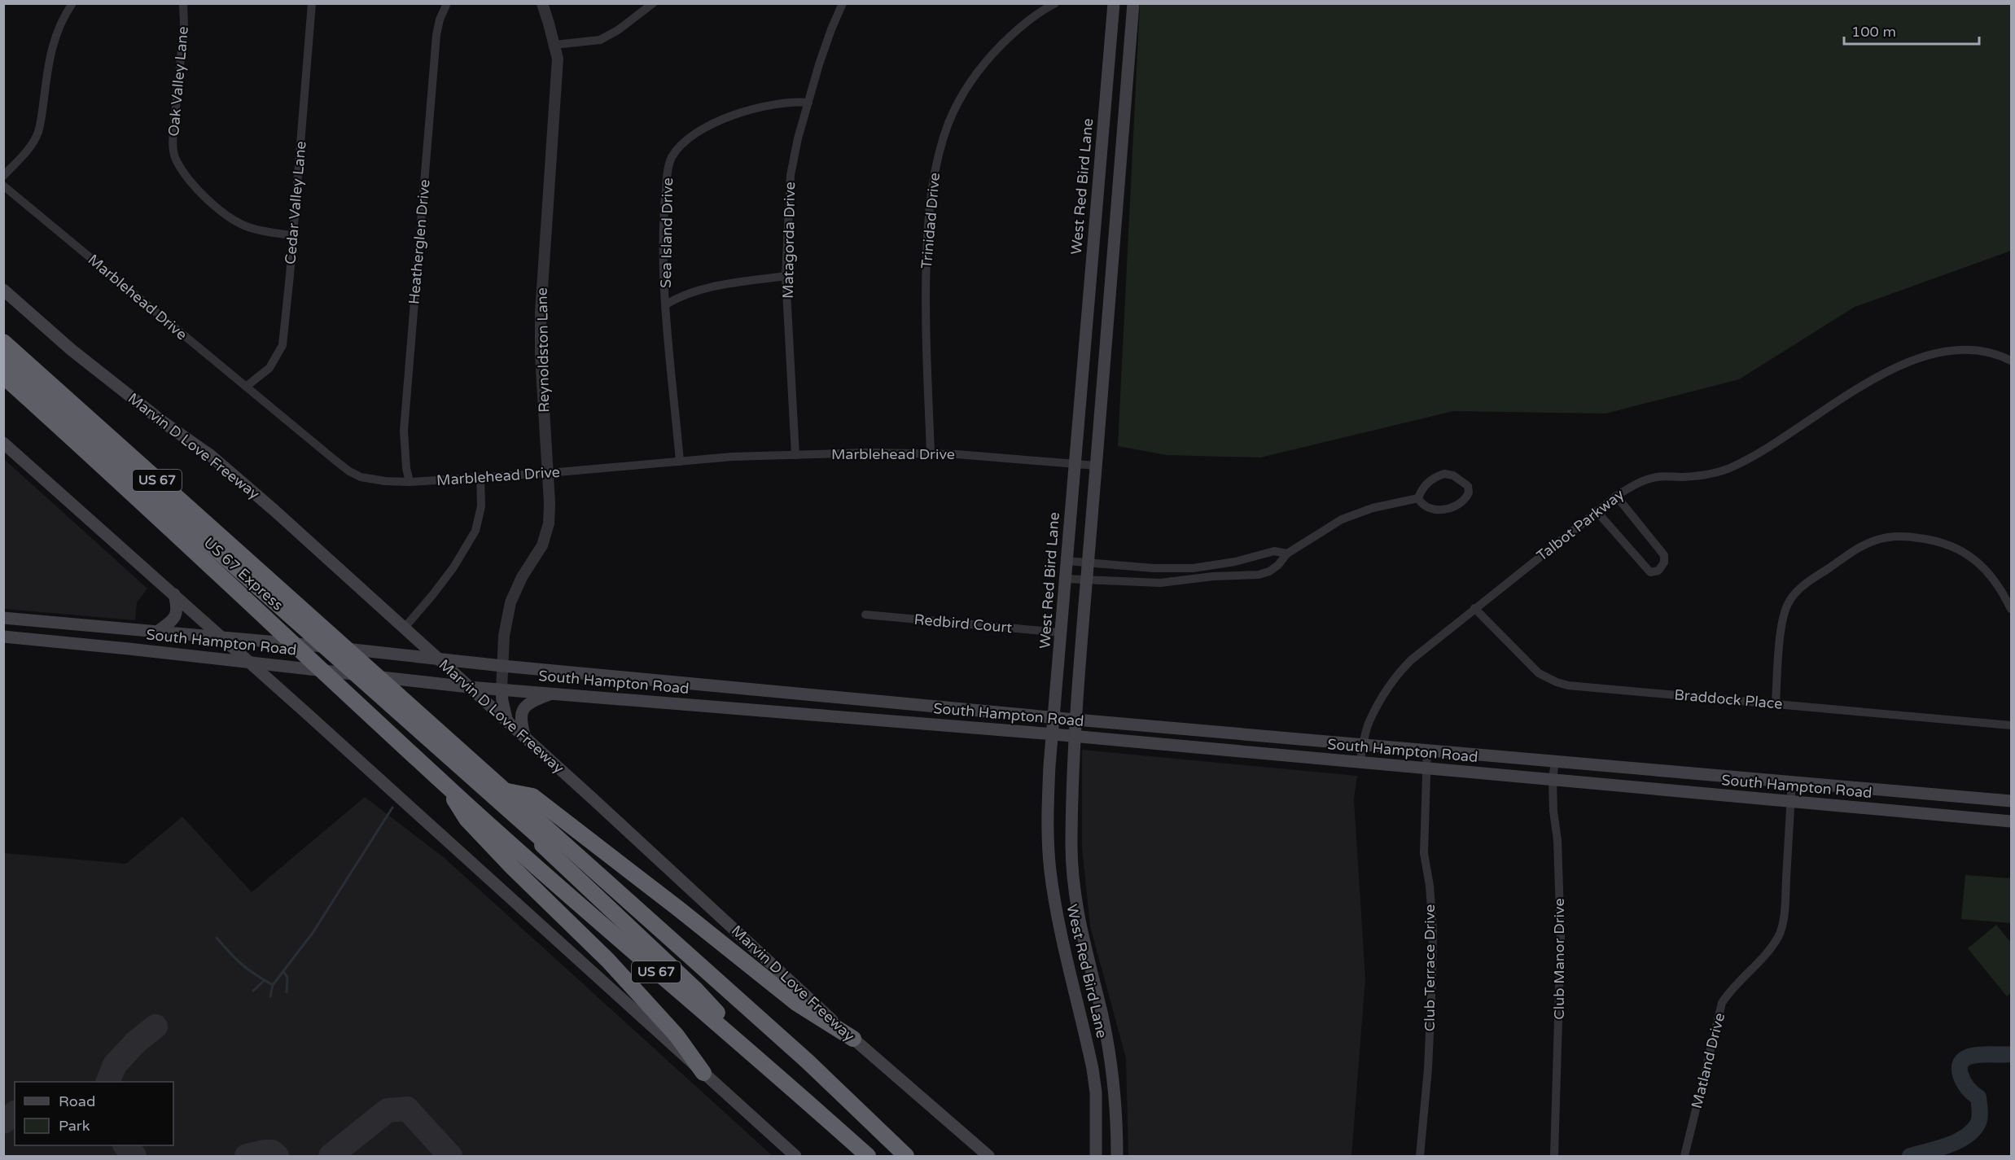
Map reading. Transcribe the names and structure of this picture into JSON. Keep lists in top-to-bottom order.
{
  "streets": {
    "highway": ["US 67", "US 67 Express"],
    "main road": ["West Red Bird Lane", "Marvin D Love Freeway", "South Hampton Road"],
    "street": [
      "Oak Valley Lane",
      "Cedar Valley Lane",
      "Trinidad Drive",
      "Sea Island Drive",
      "Matagorda Drive",
      "Heatherglen Drive",
      "Marblehead Drive",
      "Reynoldston Lane",
      "Talbot Parkway",
      "Redbird Court",
      "Braddock Place",
      "Club Manor Drive",
      "Club Terrace Drive",
      "Matland Drive"
    ]
  },
  "crossings": [
    ["Oak Valley Lane", "Cedar Valley Lane"],
    ["West Red Bird Lane", "Marblehead Drive"],
    ["West Red Bird Lane", "Redbird Court"],
    ["West Red Bird Lane", "South Hampton Road"],
    ["Cedar Valley Lane", "Marblehead Drive"],
    ["Trinidad Drive", "Marblehead Drive"],
    ["Sea Island Drive", "Matagorda Drive"],
    ["Sea Island Drive", "Marblehead Drive"],
    ["Matagorda Drive", "Marblehead Drive"],
    ["Heatherglen Drive", "Marblehead Drive"],
    ["Marblehead Drive", "Reynoldston Lane"],
    ["Reynoldston Lane", "South Hampton Road"],
    ["Marvin D Love Freeway", "South Hampton Road"],
    ["US 67", "US 67 Express"],
    ["Talbot Parkway", "South Hampton Road"],
    ["Talbot Parkway", "Braddock Place"],
    ["South Hampton Road", "Club Manor Drive"],
    ["South Hampton Road", "Club Terrace Drive"],
    ["South Hampton Road", "Matland Drive"]
  ],
  "legend": ["Road", "Park"],
  "scale_bar": "100 m"
}
